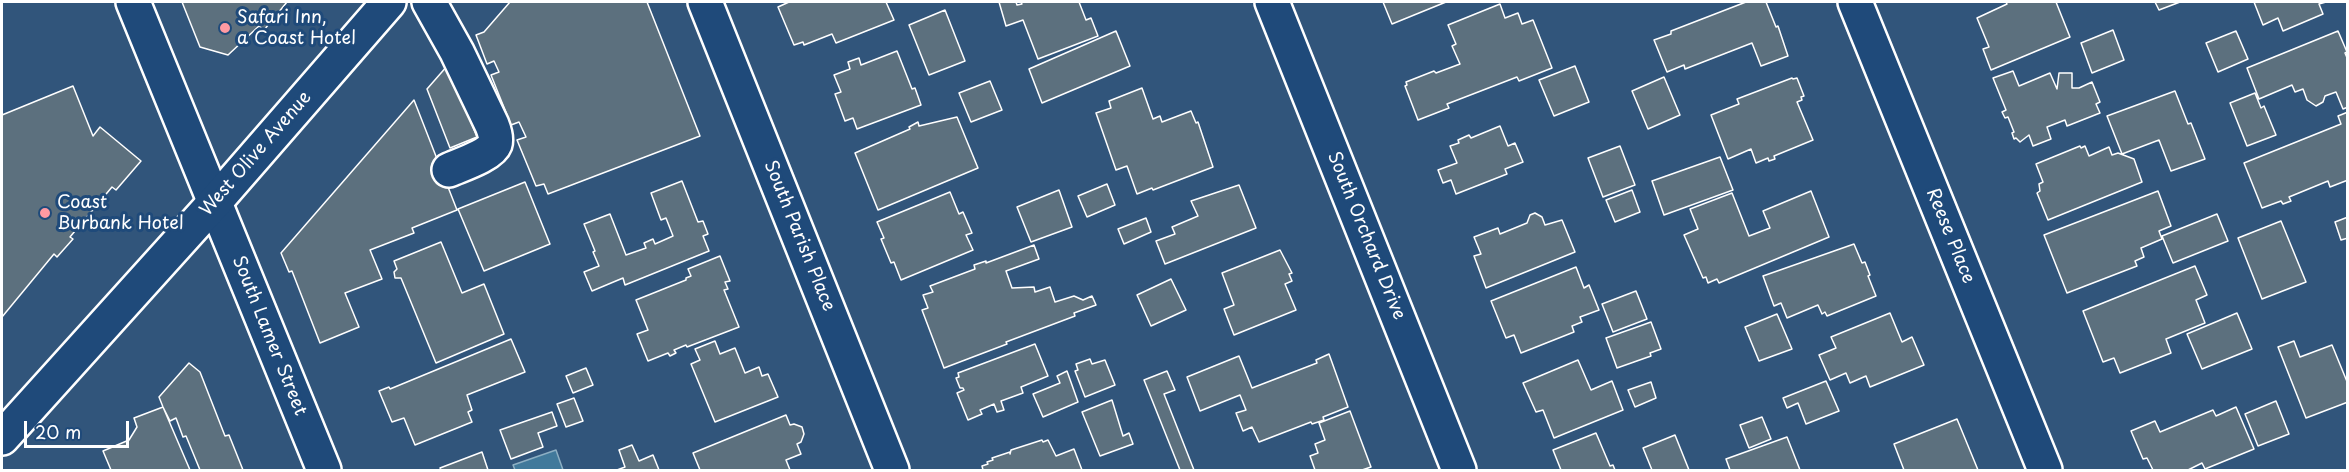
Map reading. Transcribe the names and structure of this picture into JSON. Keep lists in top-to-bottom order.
{
  "streets": {
    "street": [
      "West Olive Avenue",
      "South Parish Place",
      "South Orchard Drive",
      "Reese Place",
      "South Lamer Street"
    ]
  },
  "crossings": [
    ["West Olive Avenue", "South Lamer Street"]
  ],
  "places": ["Safari Inn, a Coast Hotel", "Coast Burbank Hotel"],
  "scale_bar": "20 m"
}
